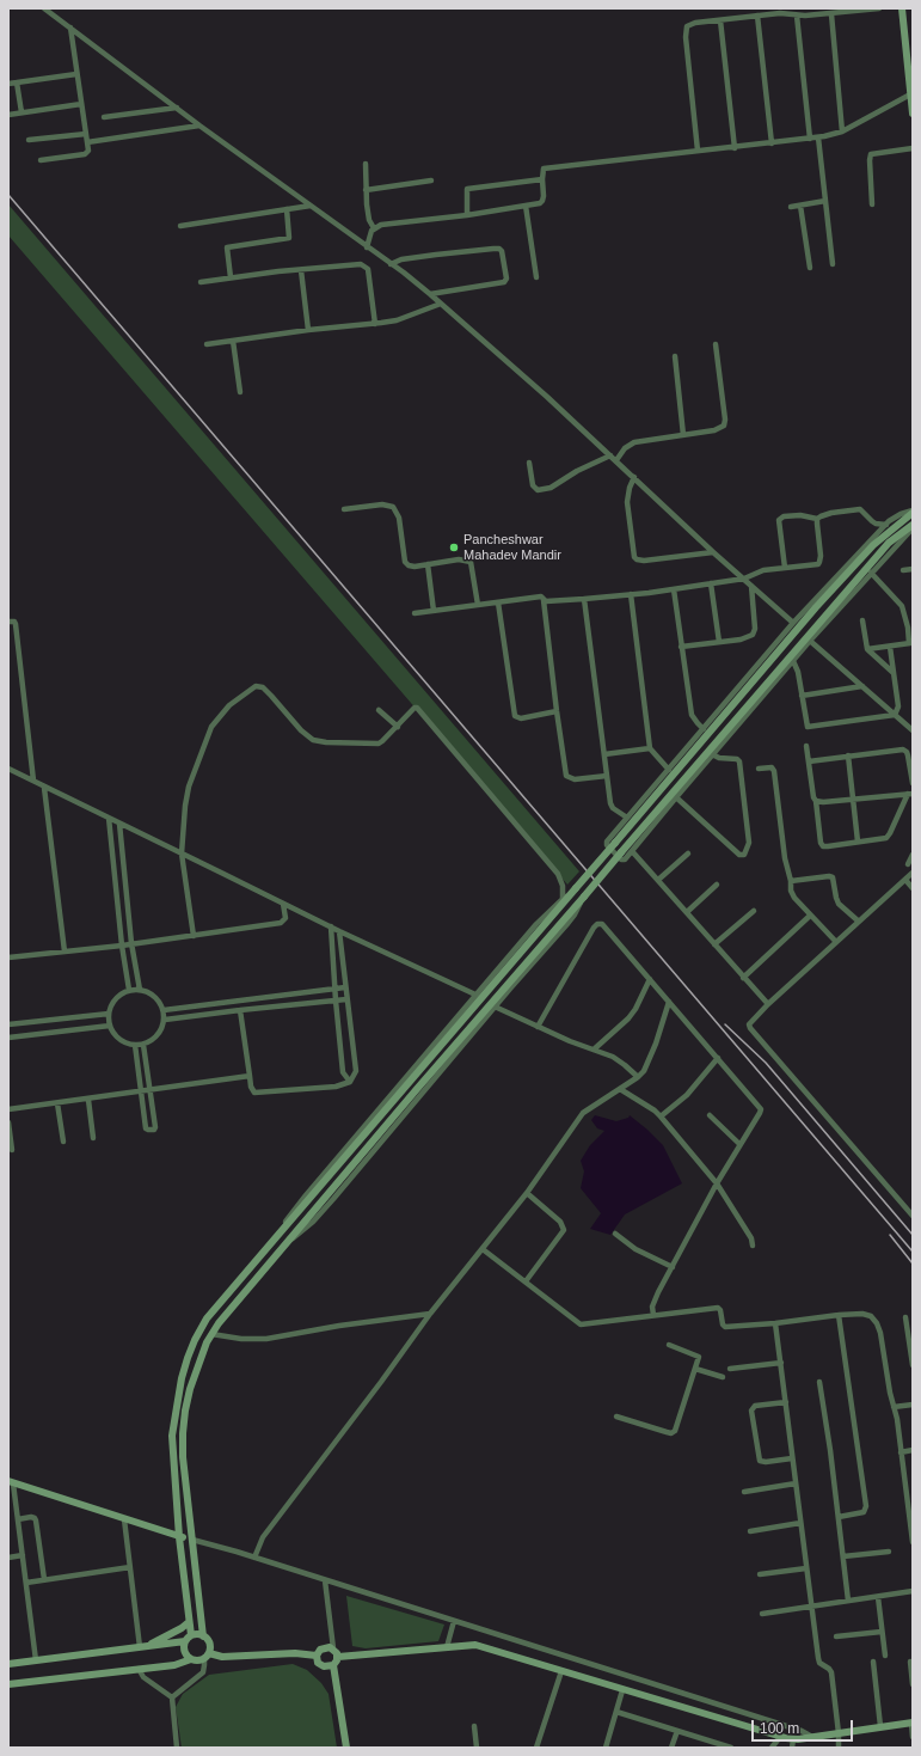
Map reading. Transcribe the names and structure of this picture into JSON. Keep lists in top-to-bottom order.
{
  "places": ["Pancheshwar Mahadev Mandir"],
  "scale_bar": "100 m"
}
